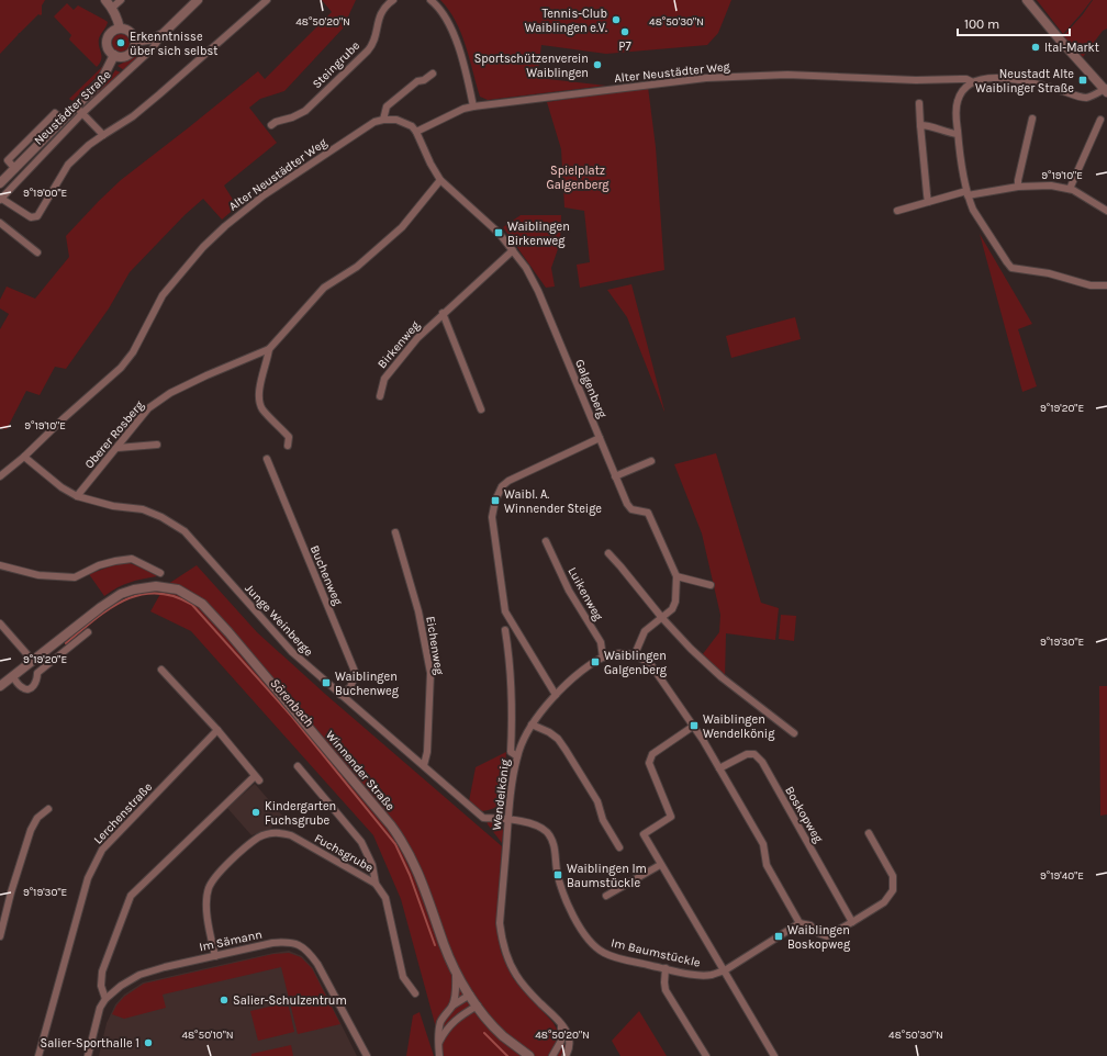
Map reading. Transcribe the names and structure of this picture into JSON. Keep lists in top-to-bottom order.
{
  "streets": {
    "street": [
      "Steingrube",
      "Alter Neustädter Weg",
      "Neustädter Straße",
      "Birkenweg",
      "Galgenberg",
      "Oberer Rosberg",
      "Buchenweg",
      "Luikenweg",
      "Junge Weinberge",
      "Eichenweg",
      "Winnender Straße",
      "Wendelkönig",
      "Lerchenstraße",
      "Boskopweg",
      "Fuchsgrube",
      "Im Sämann",
      "Im Baumstückle"
    ]
  },
  "crossings": [
    ["Alter Neustädter Weg", "Galgenberg"],
    ["Alter Neustädter Weg", "Junge Weinberge"],
    ["Birkenweg", "Galgenberg"],
    ["Galgenberg", "Oberer Rosberg"],
    ["Oberer Rosberg", "Junge Weinberge"],
    ["Buchenweg", "Junge Weinberge"],
    ["Luikenweg", "Wendelkönig"],
    ["Junge Weinberge", "Eichenweg"],
    ["Junge Weinberge", "Wendelkönig"],
    ["Junge Weinberge", "Im Baumstückle"],
    ["Wendelkönig", "Im Baumstückle"],
    ["Fuchsgrube", "Im Sämann"]
  ],
  "water": ["Sörenbach"],
  "parks": ["Spielplatz Galgenberg"],
  "places": {
    "other": [
      "Tennis-Club Waiblingen e.V.",
      "P7",
      "Erkenntnisse über sich selbst",
      "Ital-Markt",
      "Sportschützenverein Waiblingen",
      "Kindergarten Fuchsgrube",
      "Salier-Schulzentrum",
      "Salier-Sporthalle 1"
    ],
    "transit": [
      "Neustadt Alte Waiblinger Straße",
      "Waiblingen Birkenweg",
      "Waibl. A. Winnender Steige",
      "Waiblingen Galgenberg",
      "Waiblingen Buchenweg",
      "Waiblingen Wendelkönig",
      "Waiblingen Im Baumstückle",
      "Waiblingen Boskopweg"
    ]
  },
  "scale_bar": "100 m",
  "coordinates": [
    "48°50'20\"N",
    "48°50'30\"N",
    "9°19'10\"E",
    "9°19'00\"E",
    "9°19'20\"E",
    "9°19'30\"E",
    "9°19'40\"E",
    "48°50'10\"N"
  ]
}
